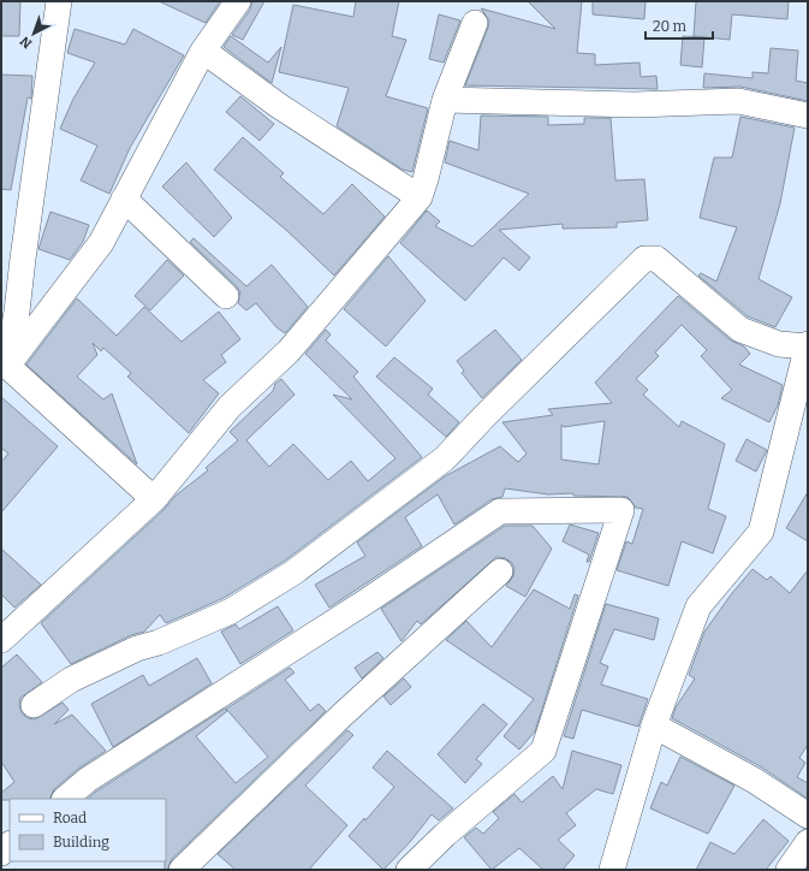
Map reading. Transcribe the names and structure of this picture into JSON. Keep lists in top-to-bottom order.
{
  "legend": ["Road", "Building"],
  "scale_bar": "20 m",
  "north": "bottom left"
}
